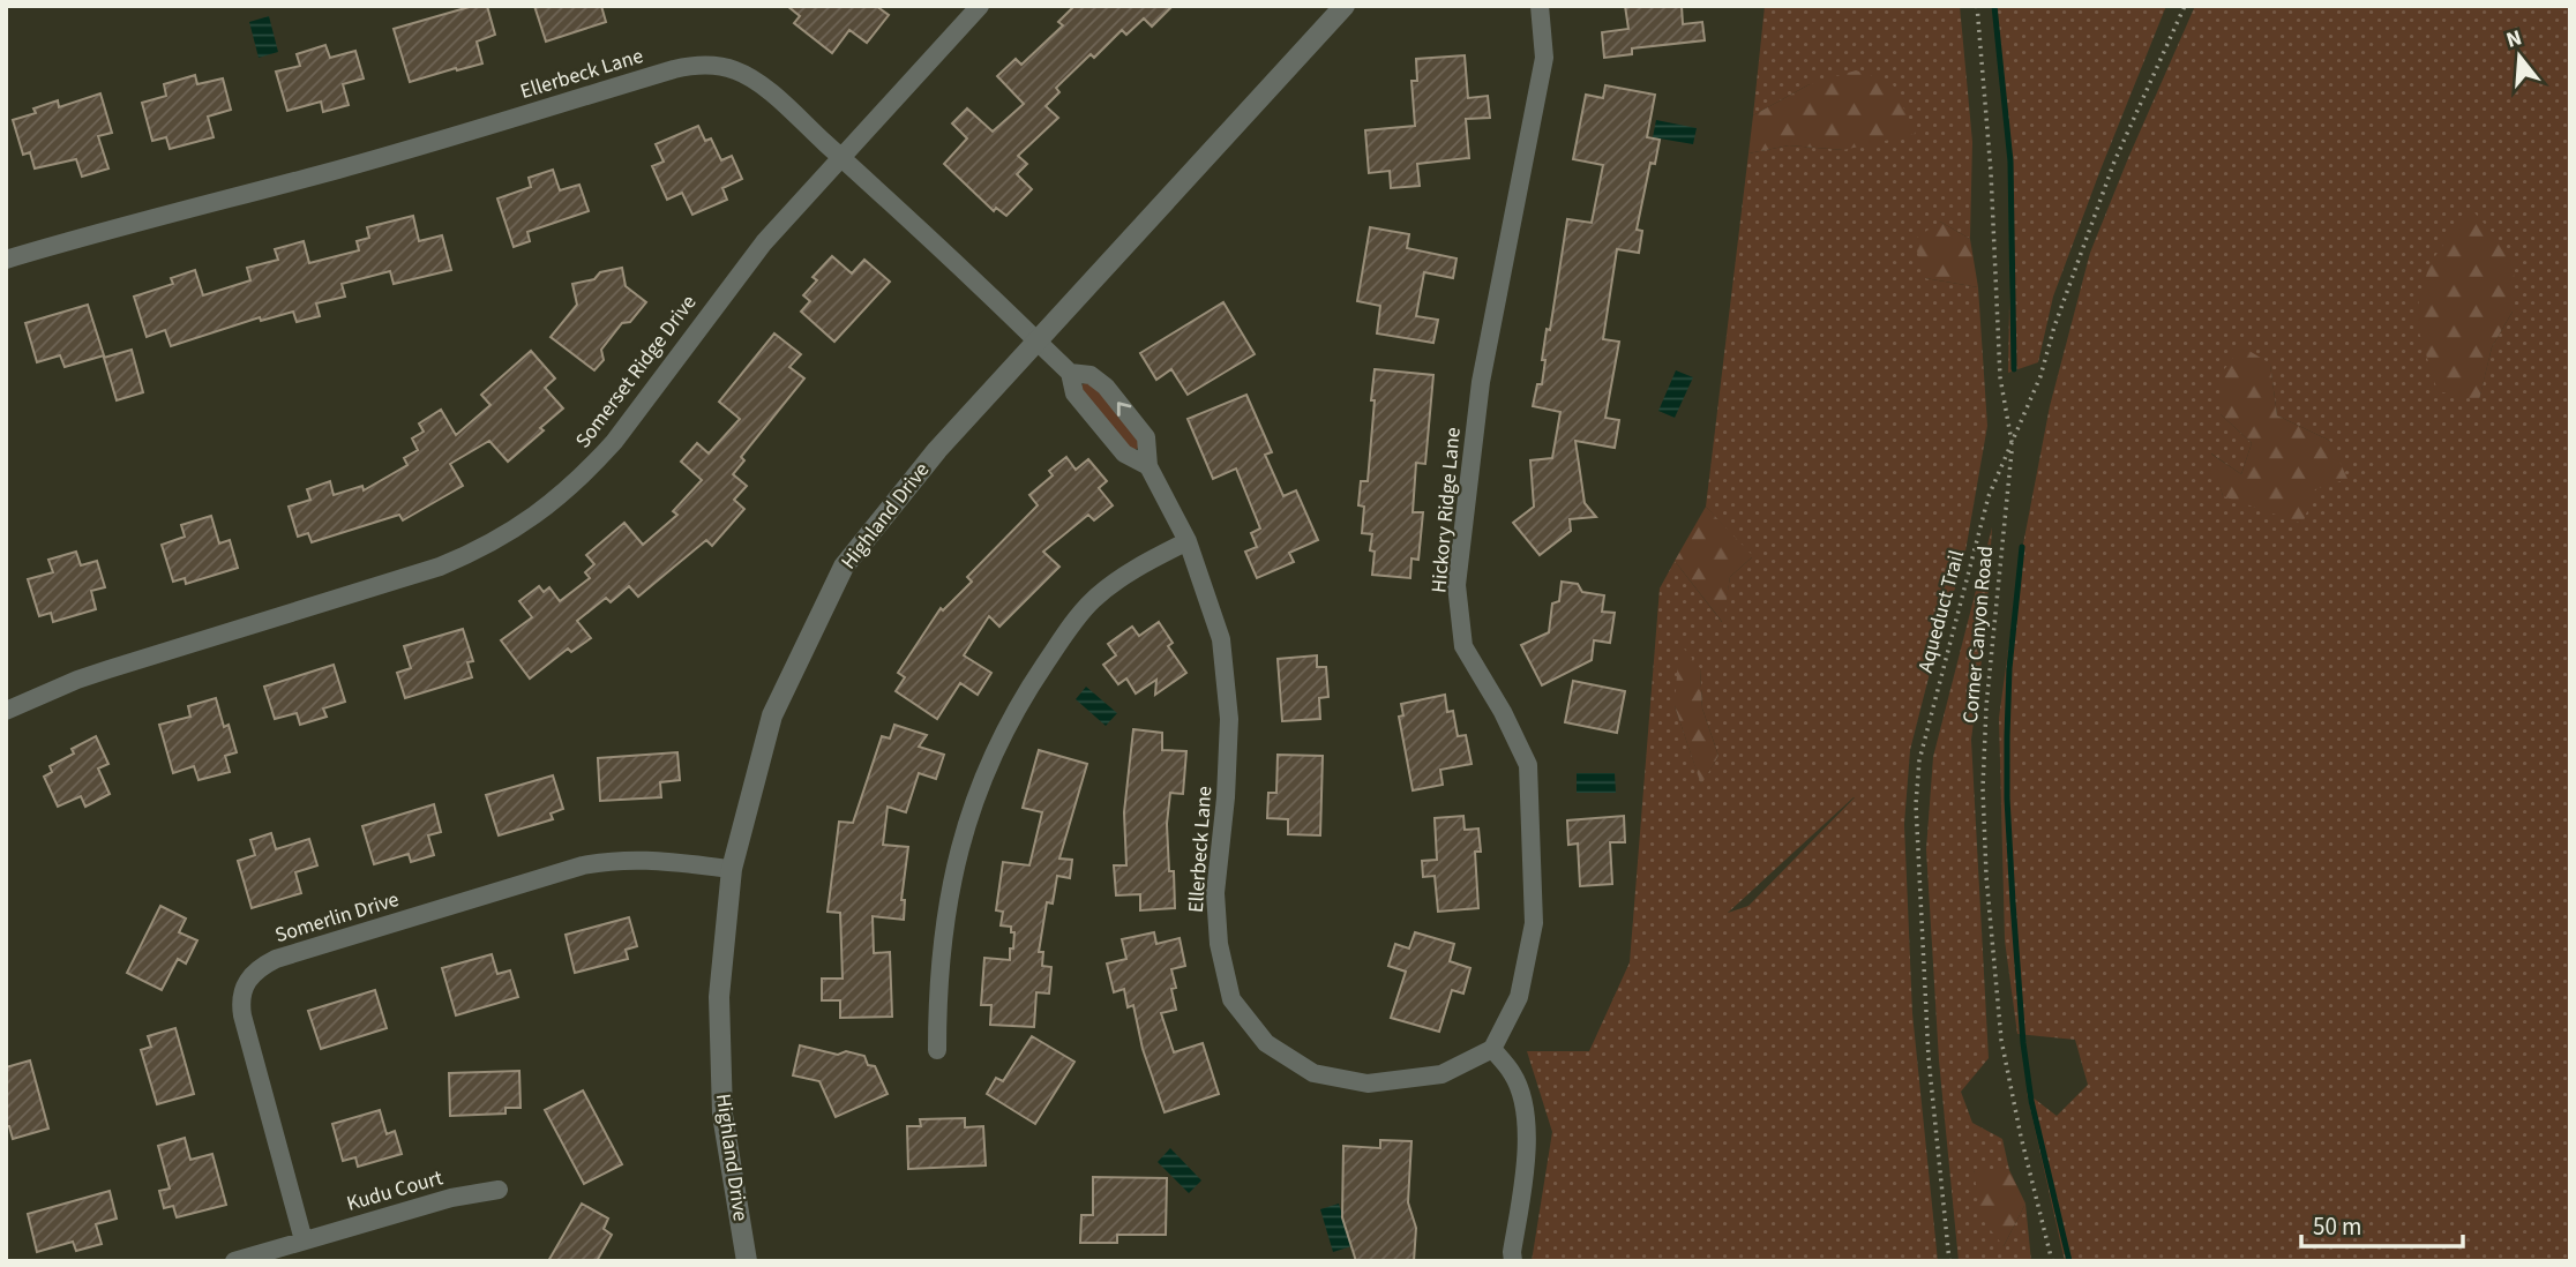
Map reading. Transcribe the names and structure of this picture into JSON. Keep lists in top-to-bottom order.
{
  "streets": {
    "street": [
      "Ellerbeck Lane",
      "Somerset Ridge Drive",
      "Hickory Ridge Lane",
      "Highland Drive",
      "Somerlin Drive",
      "Kudu Court"
    ],
    "path": ["Aqueduct Trail", "Corner Canyon Road"]
  },
  "crossings": [
    ["Ellerbeck Lane", "Somerset Ridge Drive"],
    ["Ellerbeck Lane", "Hickory Ridge Lane"],
    ["Ellerbeck Lane", "Highland Drive"],
    ["Highland Drive", "Somerlin Drive"],
    ["Aqueduct Trail", "Corner Canyon Road"],
    ["Somerlin Drive", "Kudu Court"]
  ],
  "scale_bar": "50 m",
  "north": "top"
}
